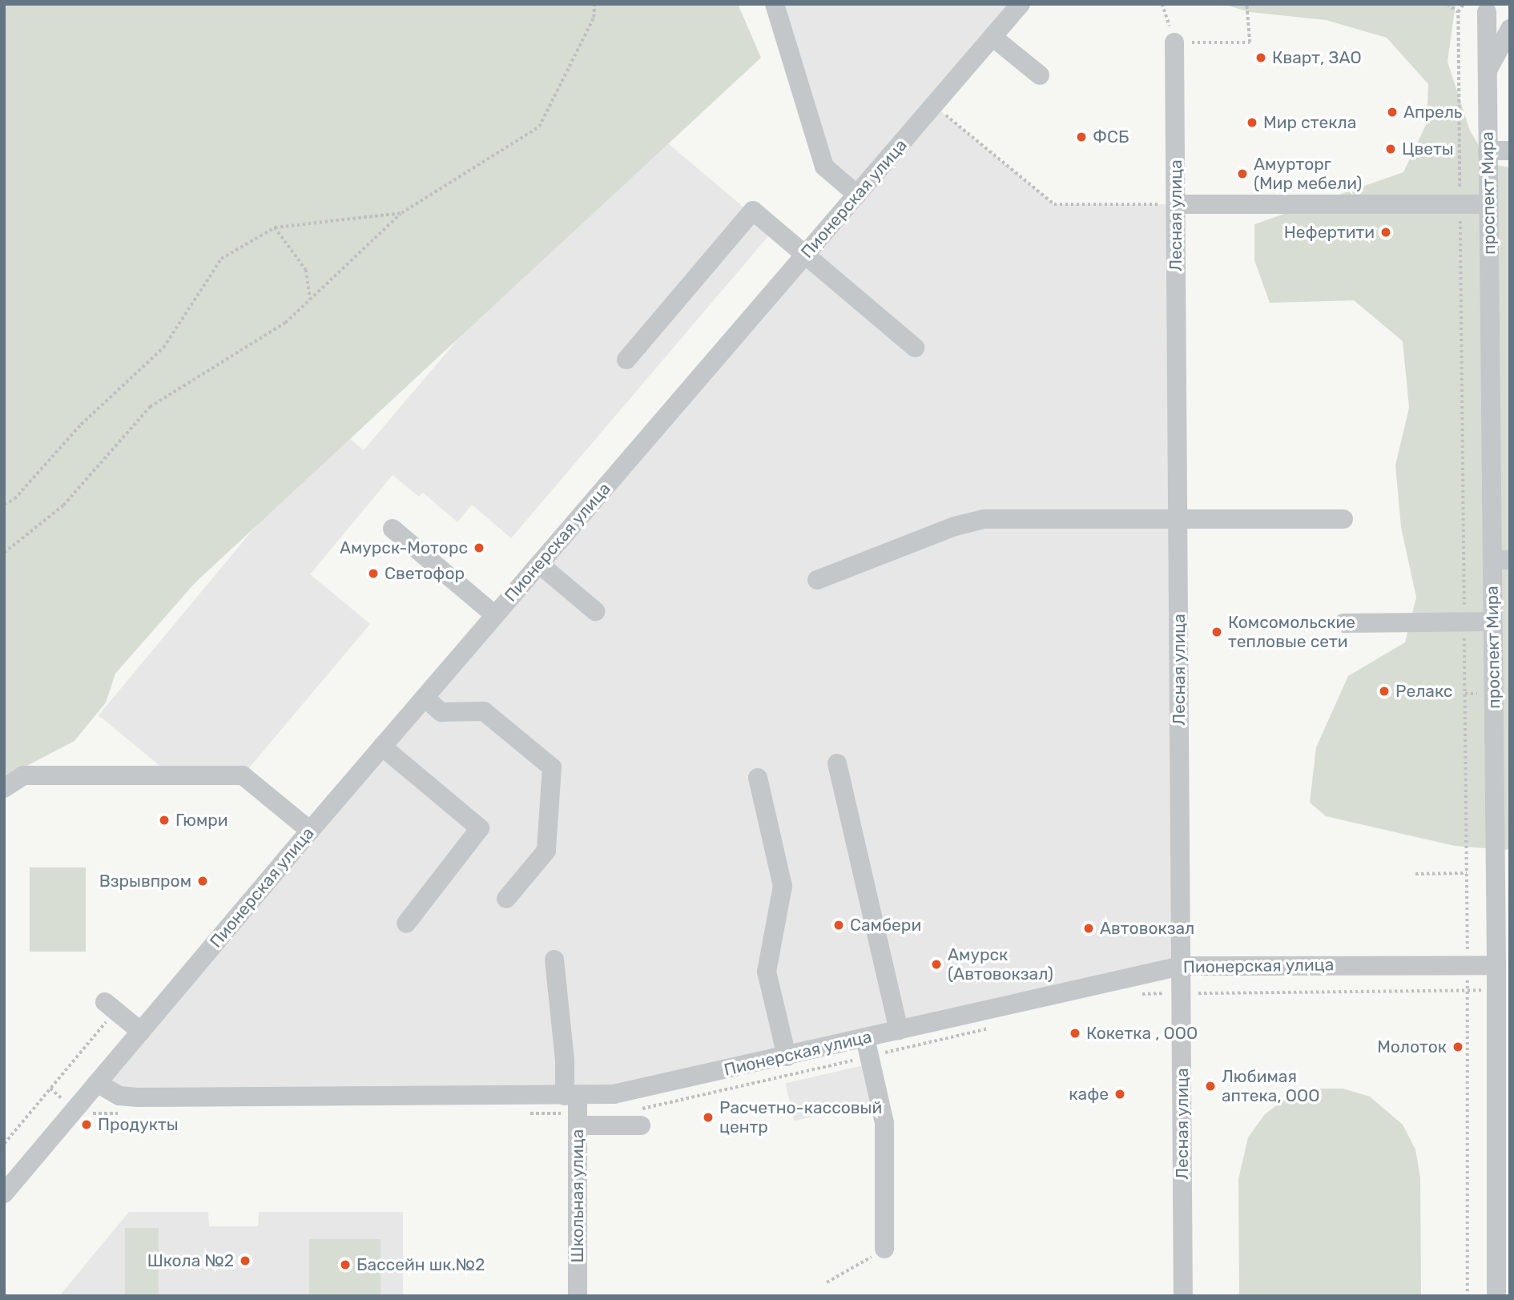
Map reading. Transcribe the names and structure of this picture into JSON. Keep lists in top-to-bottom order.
{
  "streets": {
    "street": [
      "проспект Мира",
      "Пионерская улица",
      "Лесная улица",
      "Школьная улица"
    ]
  },
  "crossings": [
    ["проспект Мира", "Пионерская улица"],
    ["Пионерская улица", "Лесная улица"],
    ["Пионерская улица", "Школьная улица"]
  ],
  "places": [
    "Кварт, ЗАО",
    "Апрель",
    "Мир стекла",
    "ФСБ",
    "Цветы",
    "Амурторг (Мир мебели)",
    "Нефертити",
    "Амурск-Моторс",
    "Светофор",
    "Комсомольские тепловые сети",
    "Релакс",
    "Гюмри",
    "Взрывпром",
    "Самбери",
    "Автовокзал",
    "Амурск (Автовокзал)",
    "Кокетка , ООО",
    "Молоток",
    "Любимая аптека, ООО",
    "кафе",
    "Расчетно-кассовый центр",
    "Продукты",
    "Школа №2",
    "Бассейн шк.№2"
  ]
}
